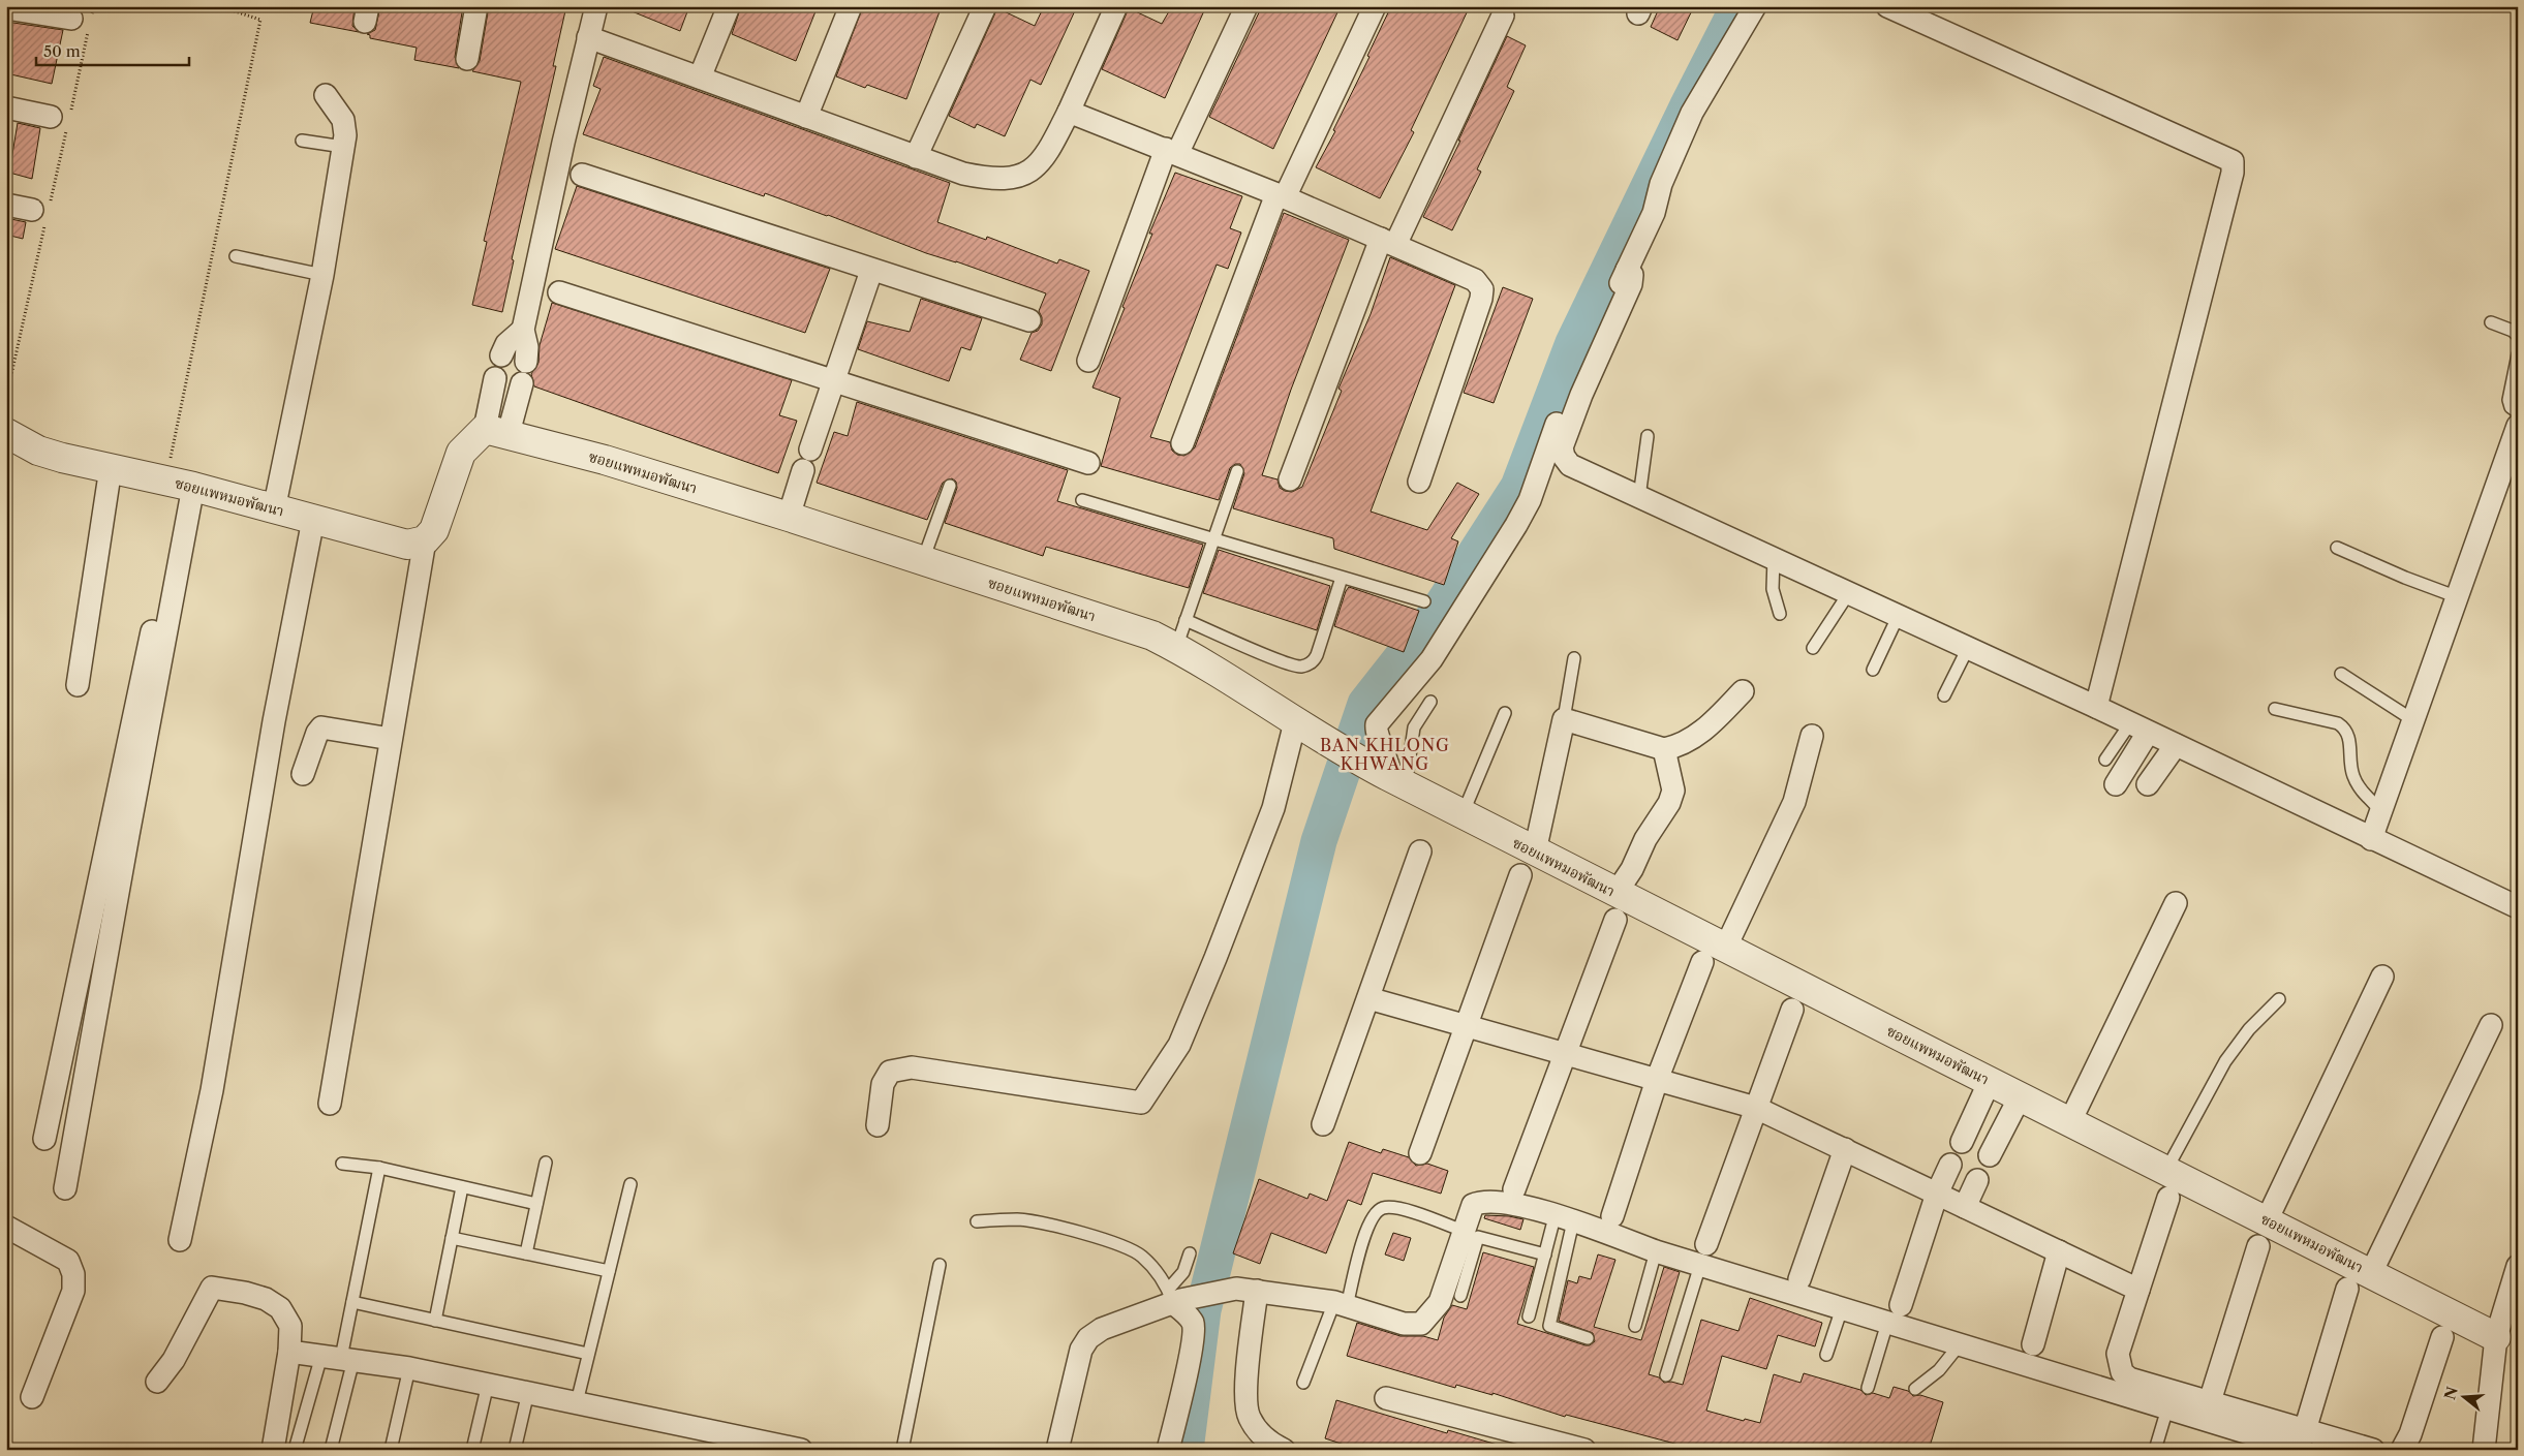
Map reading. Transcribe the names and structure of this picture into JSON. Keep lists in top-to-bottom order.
{
  "streets": {
    "street": ["ซอยแพหมอพัฒนา"]
  },
  "districts": ["BAN KHLONG KHWANG"],
  "scale_bar": "50 m",
  "north": "left"
}
